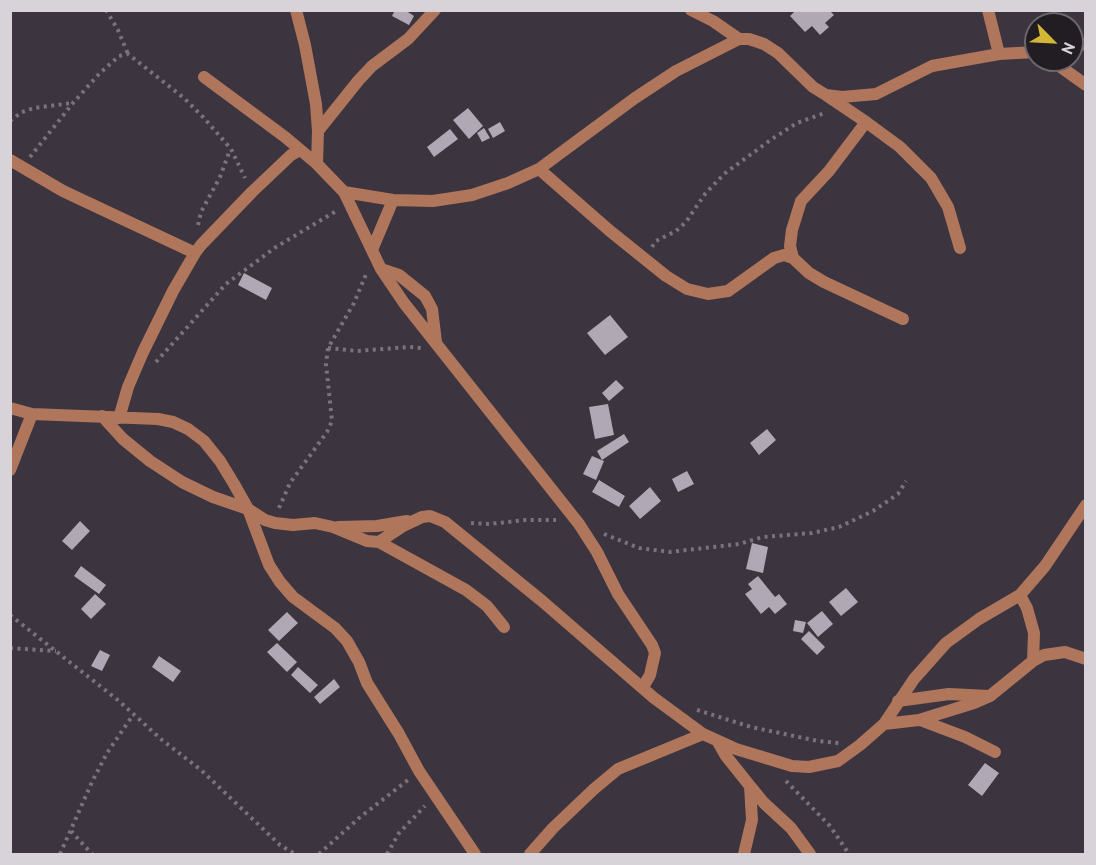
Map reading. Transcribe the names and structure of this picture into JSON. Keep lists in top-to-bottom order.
{
  "north": "bottom right"
}
